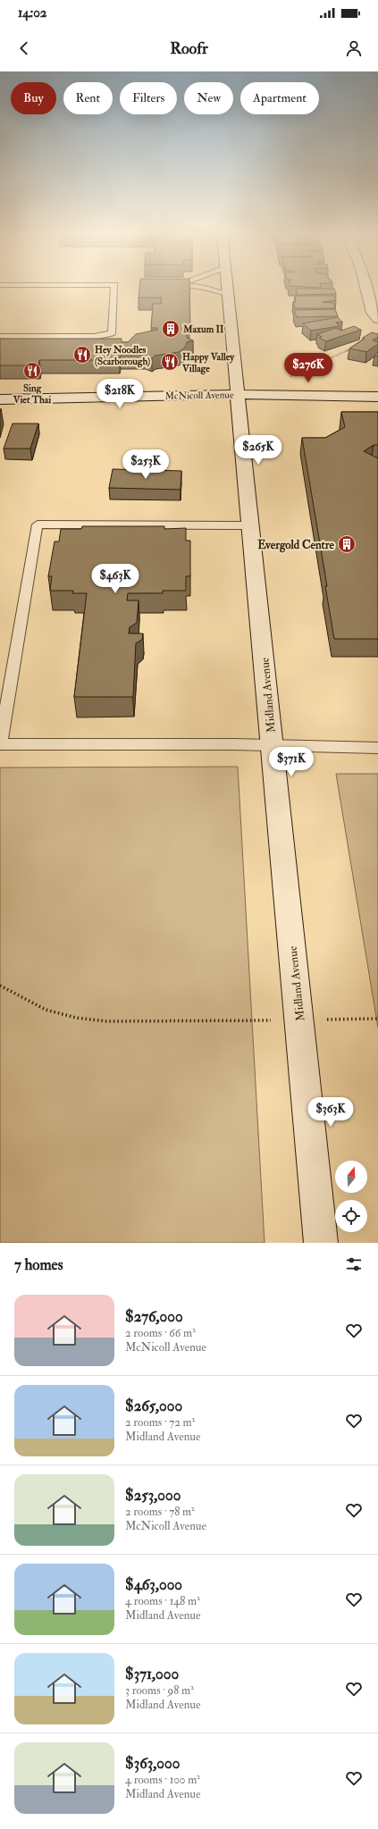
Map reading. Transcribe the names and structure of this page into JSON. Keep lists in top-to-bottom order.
{
  "streets": {
    "main road": ["McNicoll Avenue", "Midland Avenue"]
  },
  "crossings": [
    ["McNicoll Avenue", "Midland Avenue"]
  ],
  "places": {
    "building": ["Maxum II", "Evergold Centre"],
    "restaurant": ["Hey Noodles (Scarborough)", "Happy Valley Village", "Sing Viet Thai"]
  },
  "north": "top",
  "page": {
    "status": "14:02",
    "header": "Roofr",
    "chip": [
      "Buy",
      "Rent",
      "Filters",
      "New",
      "Apartment"
    ],
    "price": [
      "$276K",
      "$218K",
      "$265K",
      "$253K",
      "$463K",
      "$371K",
      "$363K"
    ],
    "heading": "7 homes",
    "list": [
      {
        "name": "$276,000",
        "note": "2 rooms · 66 m² · McNicoll Avenue"
      },
      {
        "name": "$265,000",
        "note": "2 rooms · 72 m² · Midland Avenue"
      },
      {
        "name": "$253,000",
        "note": "2 rooms · 78 m² · McNicoll Avenue"
      },
      {
        "name": "$463,000",
        "note": "4 rooms · 148 m² · Midland Avenue"
      },
      {
        "name": "$371,000",
        "note": "3 rooms · 98 m² · Midland Avenue"
      },
      {
        "name": "$363,000",
        "note": "4 rooms · 100 m² · Midland Avenue"
      }
    ]
  }
}
